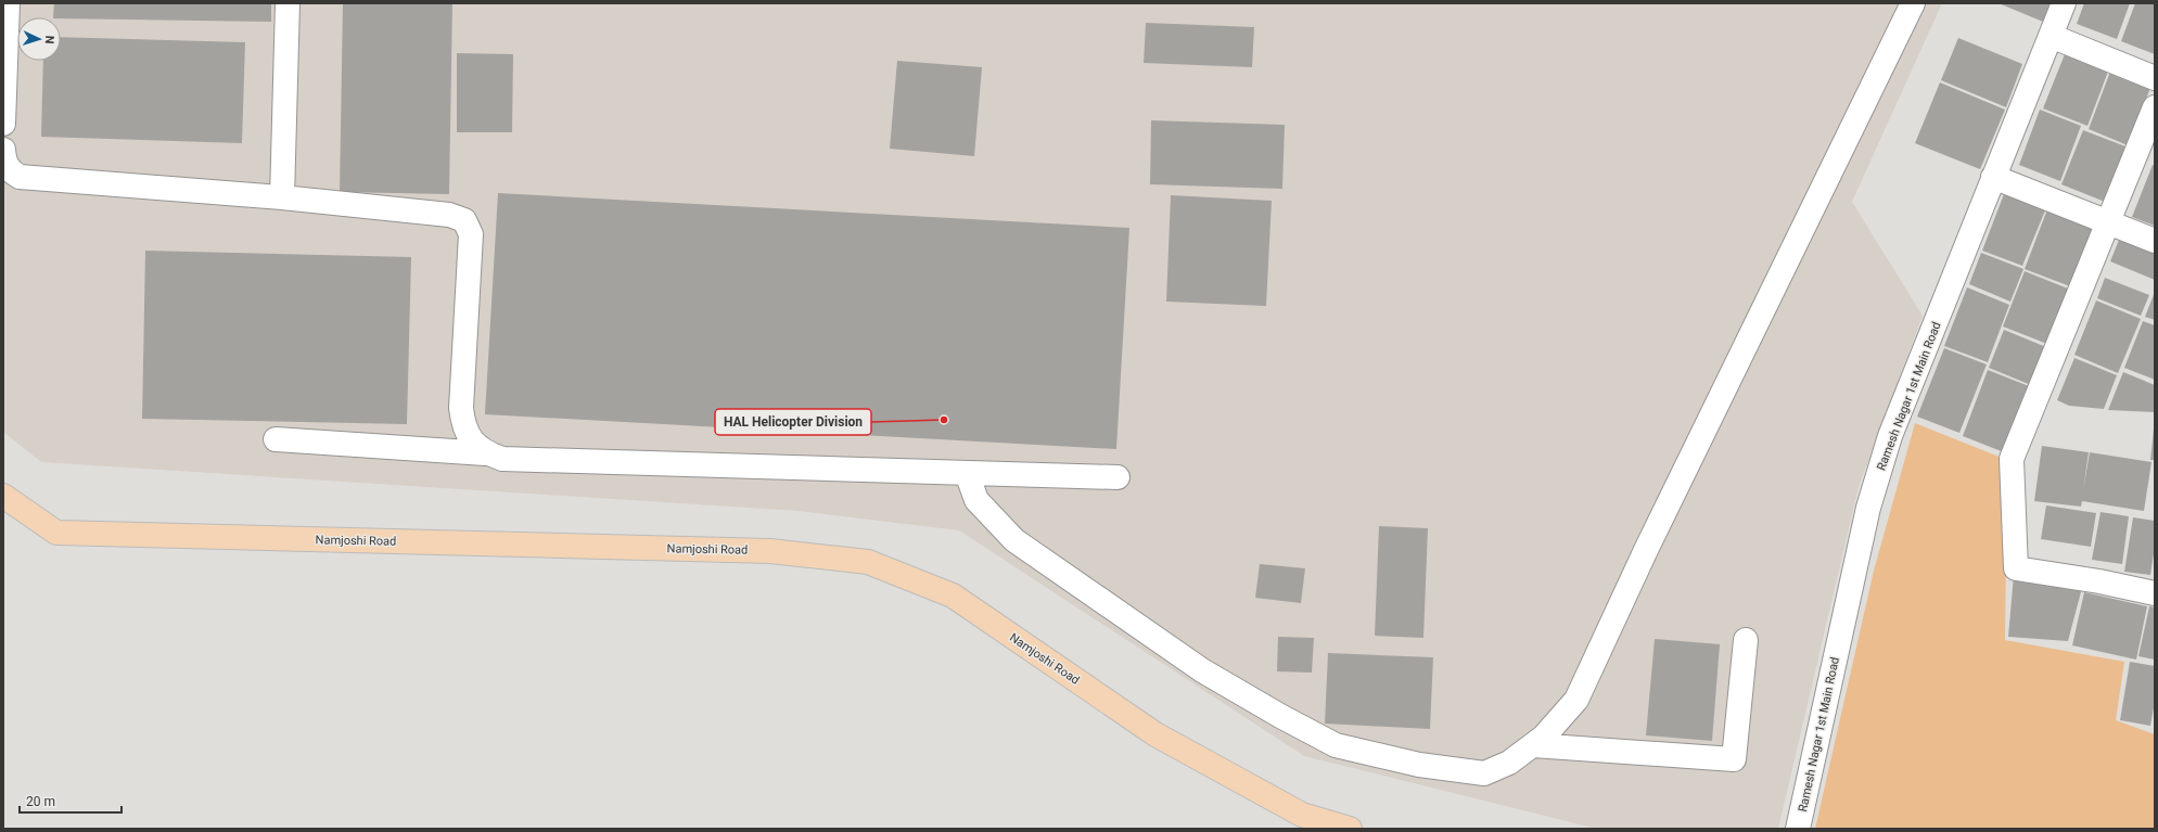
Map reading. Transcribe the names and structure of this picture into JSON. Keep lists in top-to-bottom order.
{
  "streets": {
    "main road": ["Namjoshi Road"],
    "street": ["Ramesh Nagar 1st Main Road"]
  },
  "places": ["HAL Helicopter Division"],
  "scale_bar": "20 m",
  "north": "right"
}
